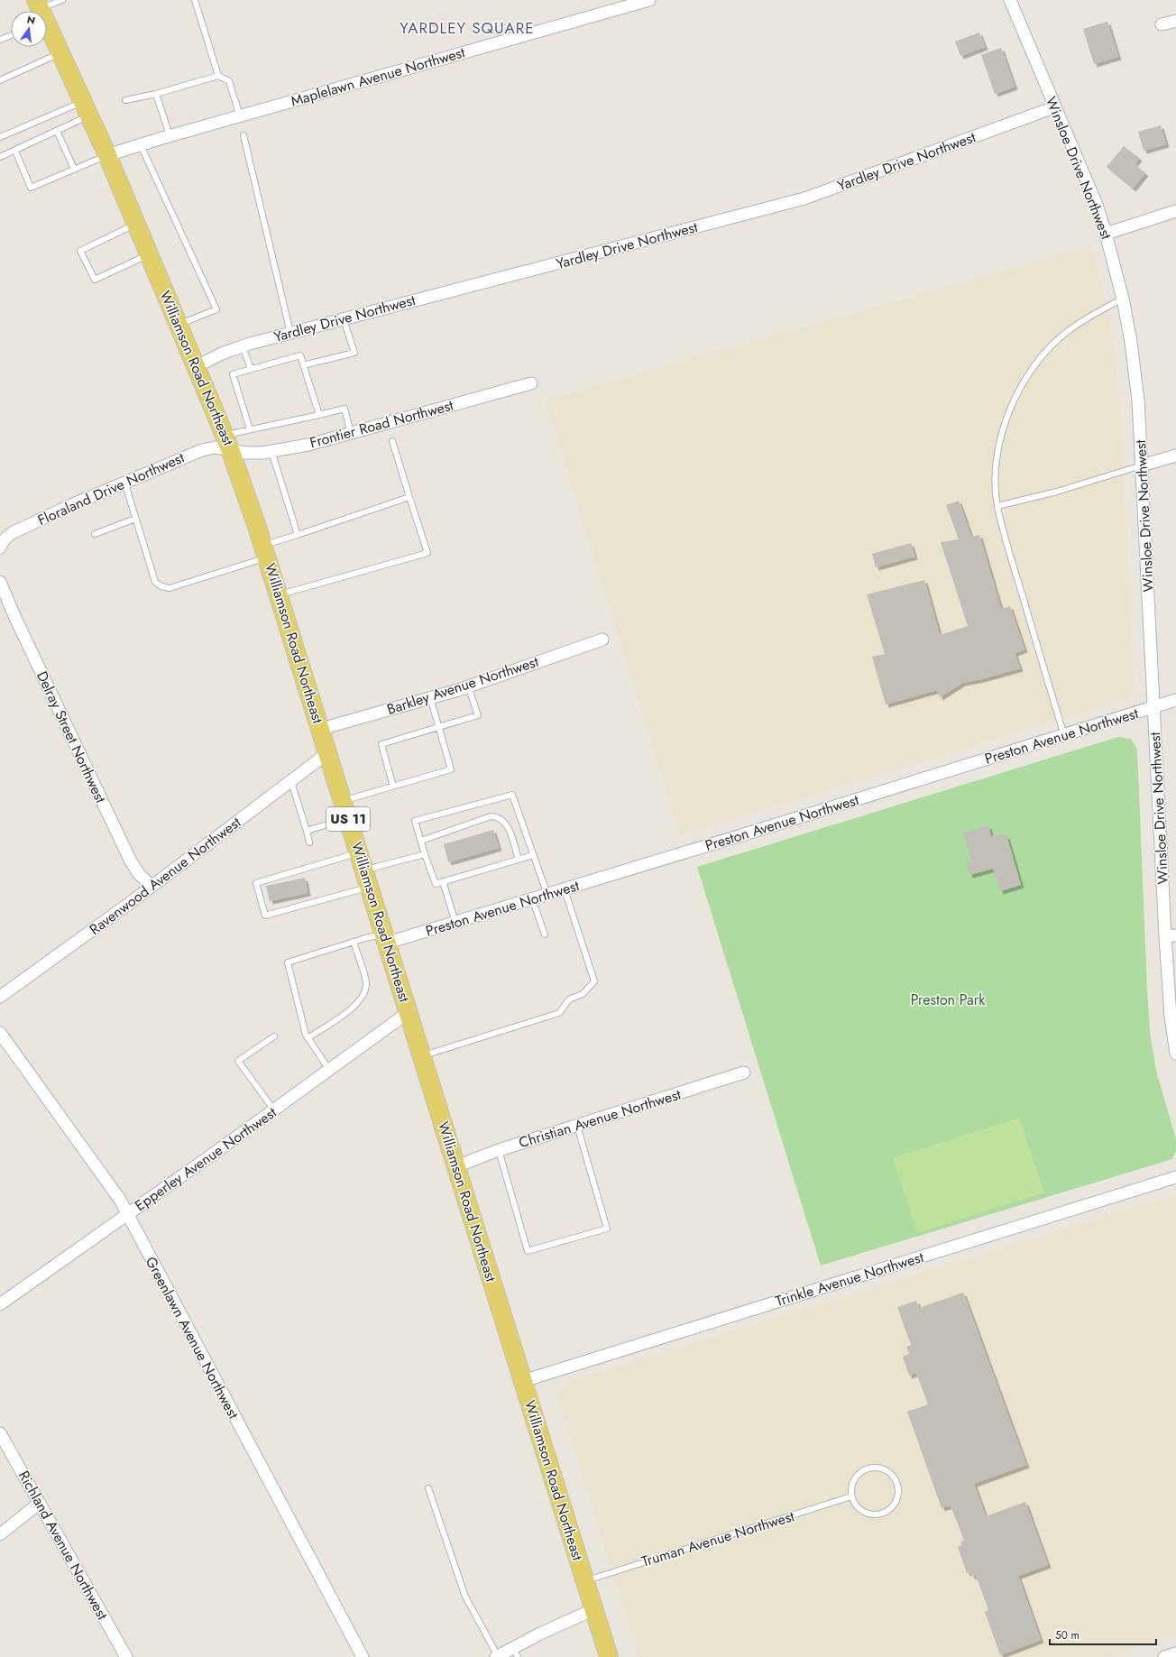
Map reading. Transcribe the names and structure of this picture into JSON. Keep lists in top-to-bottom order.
{
  "streets": {
    "main road": ["Williamson Road Northeast", "US 11"],
    "street": [
      "Maplelawn Avenue Northwest",
      "Yardley Drive Northwest",
      "Winsloe Drive Northwest",
      "Frontier Road Northwest",
      "Floraland Drive Northwest",
      "Barkley Avenue Northwest",
      "Preston Avenue Northwest",
      "Delray Street Northwest",
      "Ravenwood Avenue Northwest",
      "Christian Avenue Northwest",
      "Epperley Avenue Northwest",
      "Trinkle Avenue Northwest",
      "Greenlawn Avenue Northwest",
      "Richland Avenue Northwest"
    ],
    "lane": ["Truman Avenue Northwest"]
  },
  "crossings": [
    ["Maplelawn Avenue Northwest", "Williamson Road Northeast"],
    ["Yardley Drive Northwest", "Winsloe Drive Northwest"],
    ["Yardley Drive Northwest", "Williamson Road Northeast"],
    ["Winsloe Drive Northwest", "Preston Avenue Northwest"],
    ["Williamson Road Northeast", "Frontier Road Northwest"],
    ["Williamson Road Northeast", "Floraland Drive Northwest"],
    ["Williamson Road Northeast", "Barkley Avenue Northwest"],
    ["Williamson Road Northeast", "Preston Avenue Northwest"],
    ["Williamson Road Northeast", "Ravenwood Avenue Northwest"],
    ["Williamson Road Northeast", "Christian Avenue Northwest"],
    ["Williamson Road Northeast", "Epperley Avenue Northwest"],
    ["Williamson Road Northeast", "Trinkle Avenue Northwest"],
    ["Williamson Road Northeast", "Truman Avenue Northwest"],
    ["Frontier Road Northwest", "Floraland Drive Northwest"],
    ["Delray Street Northwest", "Ravenwood Avenue Northwest"],
    ["Epperley Avenue Northwest", "Greenlawn Avenue Northwest"]
  ],
  "districts": ["YARDLEY SQUARE"],
  "parks": ["Preston Park"],
  "scale_bar": "50 m",
  "north": "top"
}
